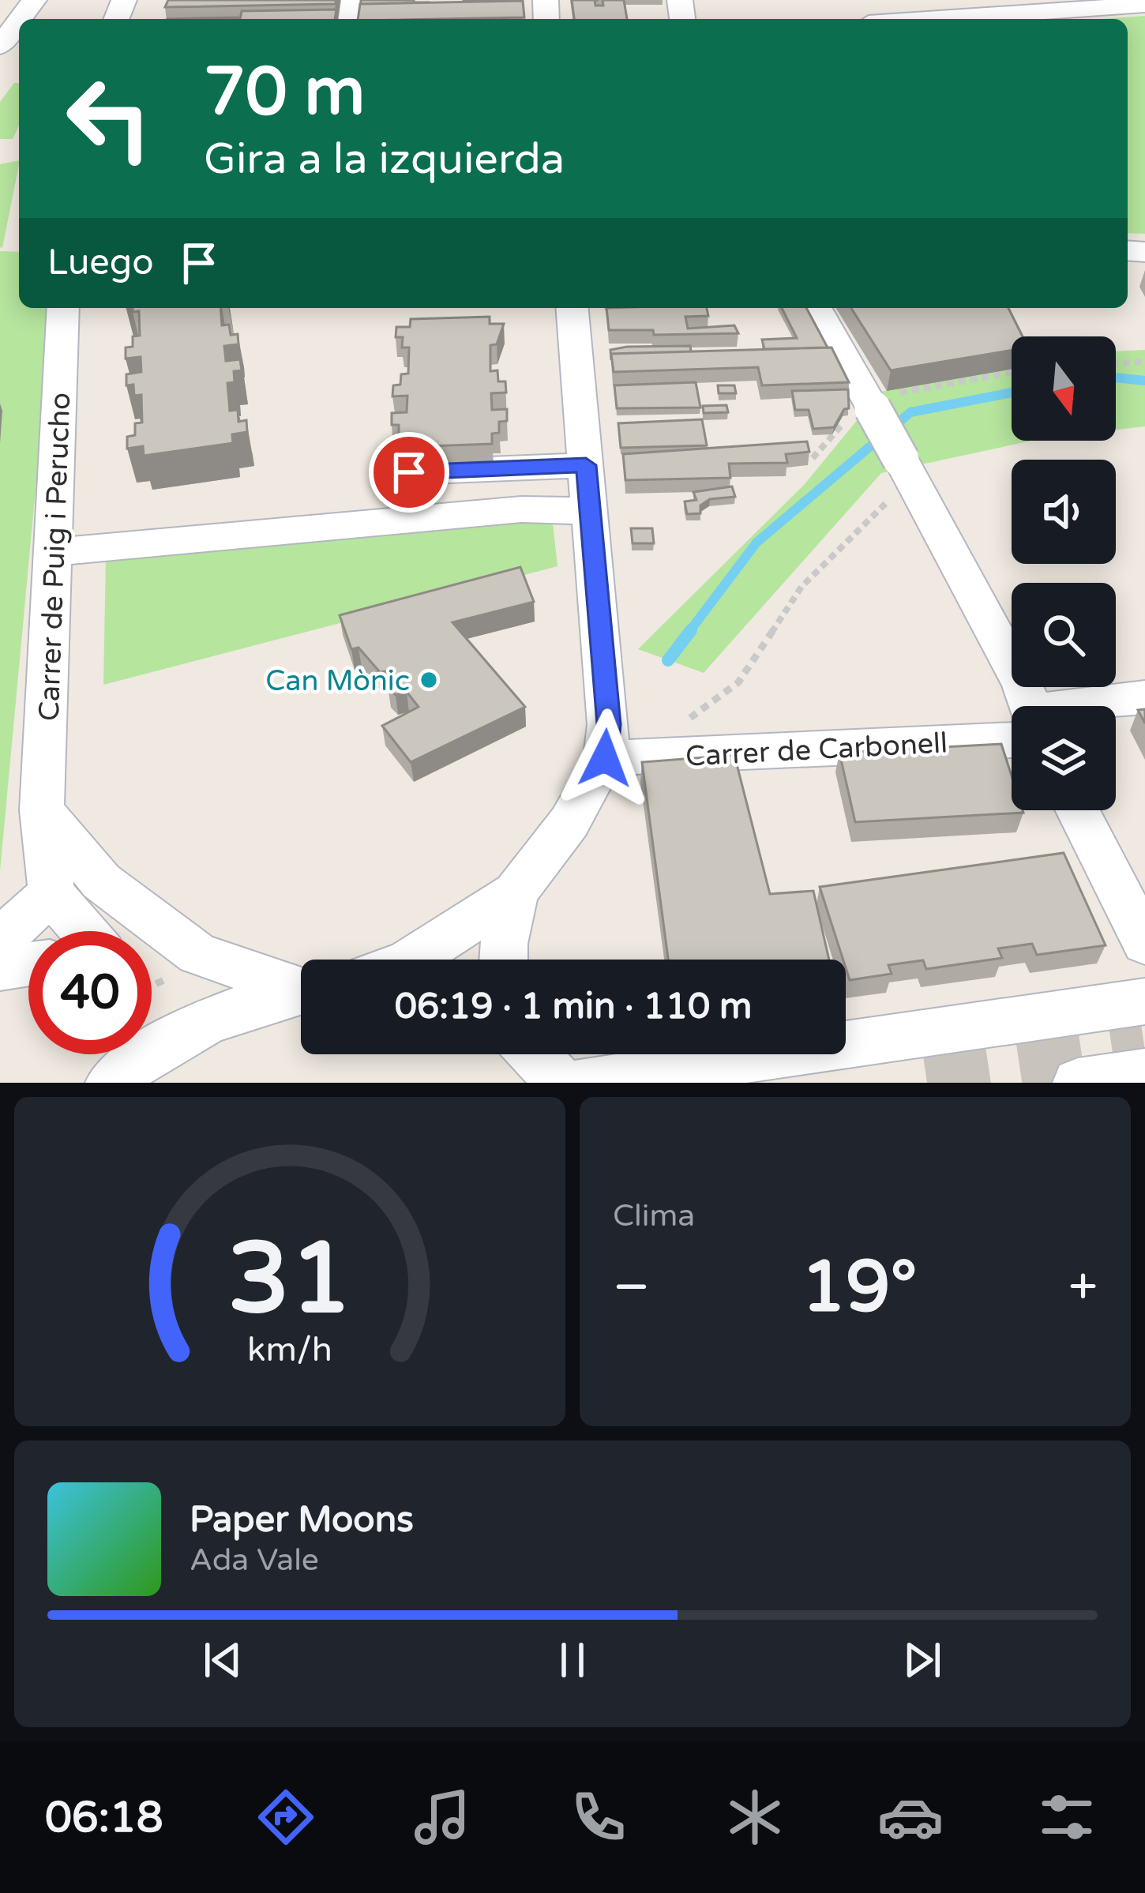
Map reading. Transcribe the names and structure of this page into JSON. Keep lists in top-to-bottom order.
{
  "streets": {
    "street": ["Carrer de Puig i Perucho", "Carrer de Carbonell"]
  },
  "places": ["Can Mònic"],
  "north": "bottom",
  "page": {
    "turn": ["70 m", "Gira a la izquierda"],
    "then": "Luego",
    "limit": "40",
    "trip": "06:19 · 1 min · 110 m",
    "tile": "Clima",
    "heat": ["−", "19°", "+"],
    "song": ["Paper Moons", "Ada Vale"],
    "tabs": "06:18",
    "gauge": ["31", "km/h"]
  }
}
